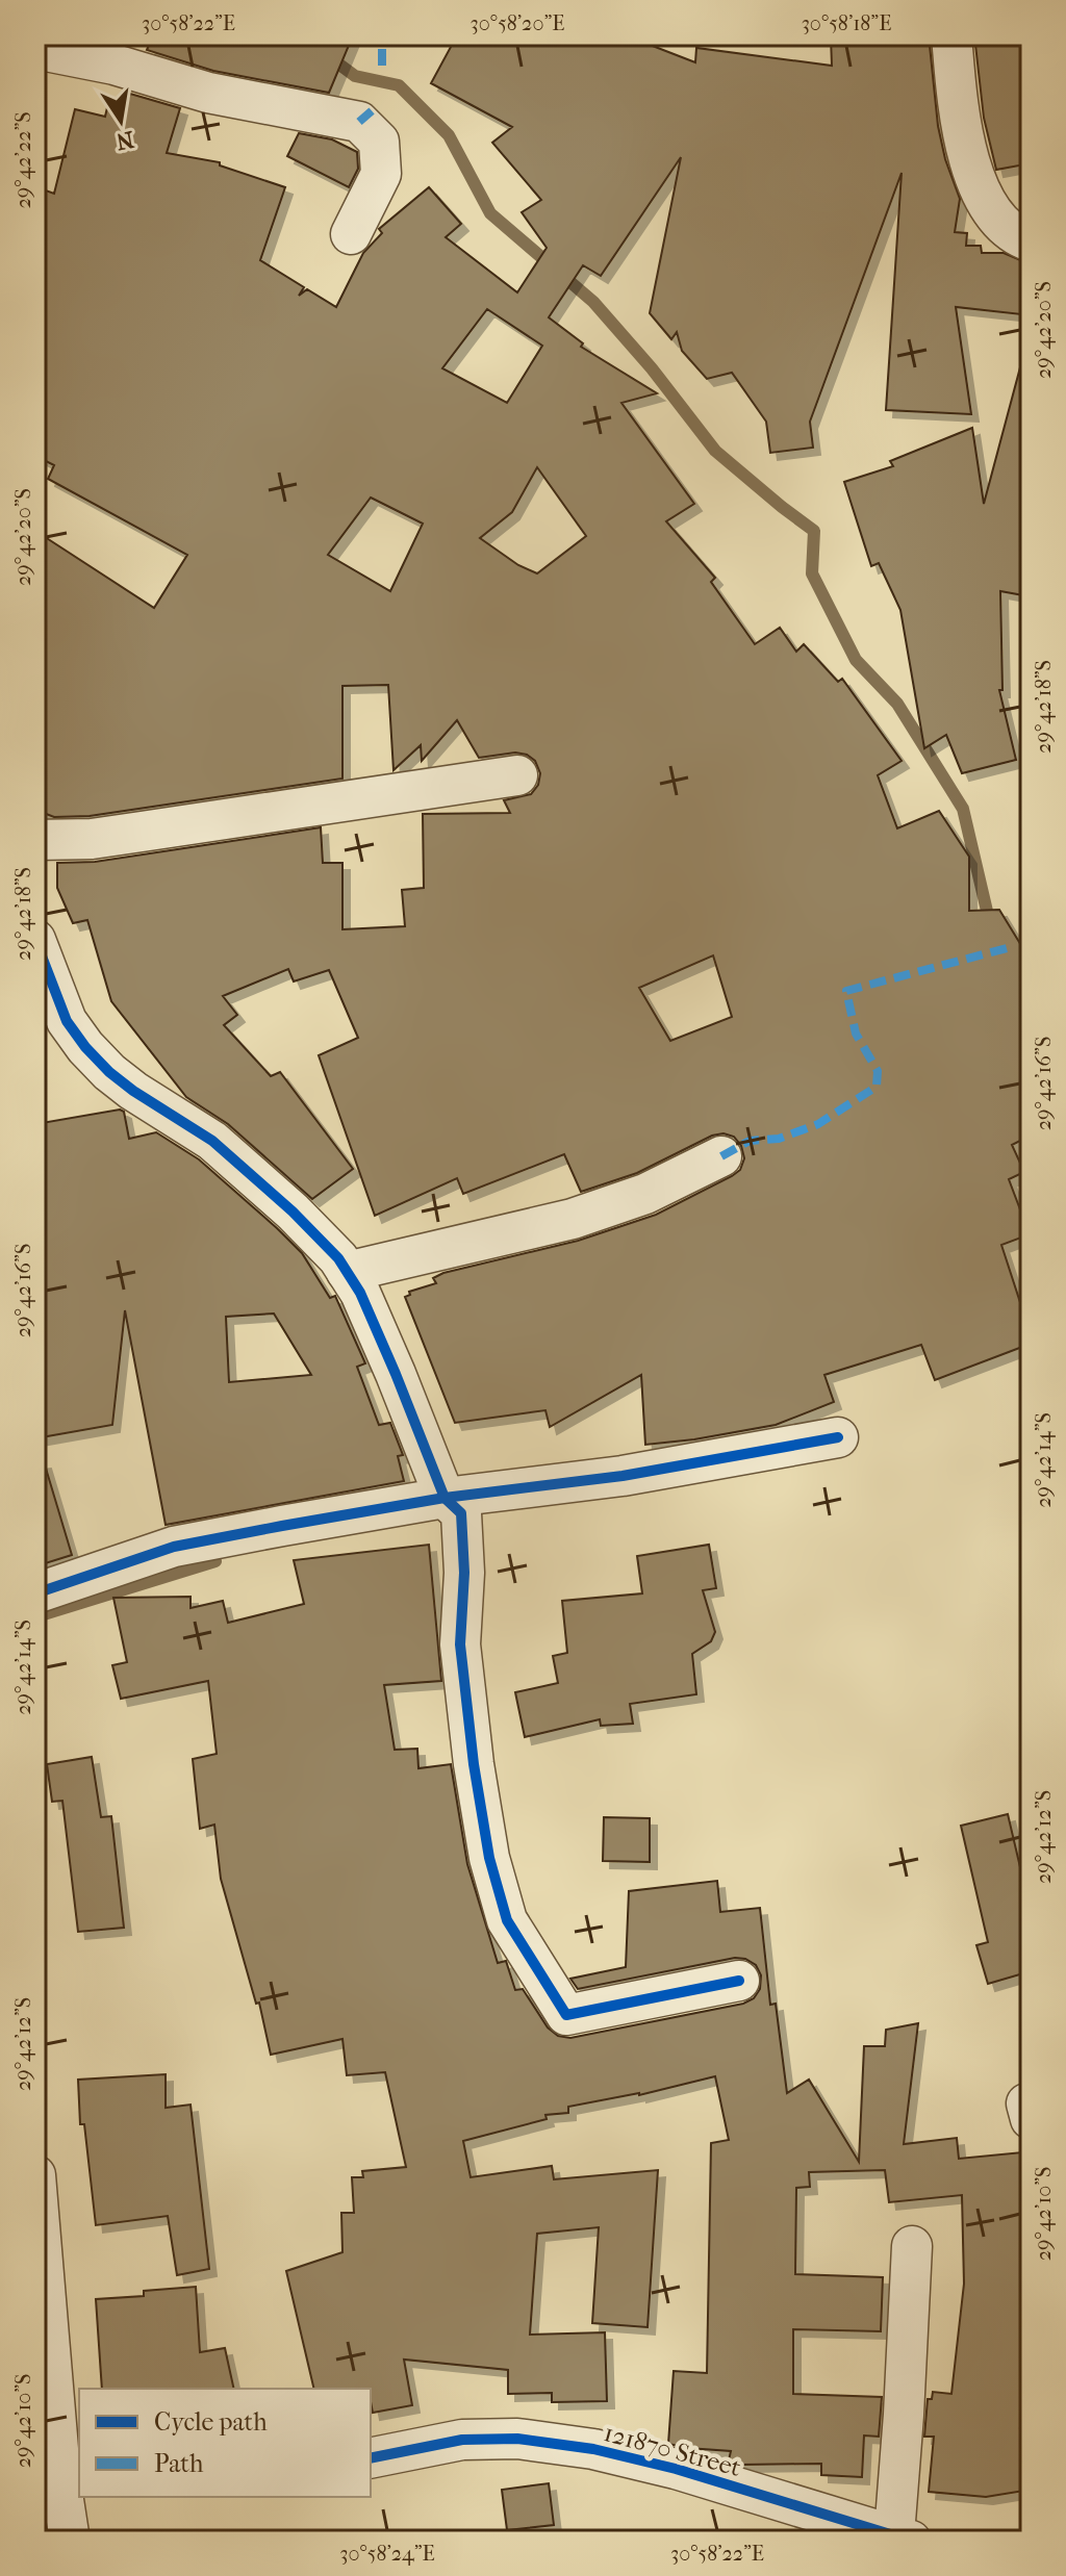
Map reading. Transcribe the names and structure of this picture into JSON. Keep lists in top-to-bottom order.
{
  "streets": {
    "street": ["121870 Street"]
  },
  "legend": ["Cycle path", "Path"],
  "north": "bottom",
  "coordinates": [
    "30°58'22\"E",
    "30°58'20\"E",
    "30°58'18\"E",
    "29°42'22\"S",
    "29°42'20\"S",
    "29°42'18\"S",
    "29°42'16\"S",
    "29°42'14\"S",
    "29°42'12\"S",
    "29°42'10\"S",
    "30°58'24\"E"
  ]
}
